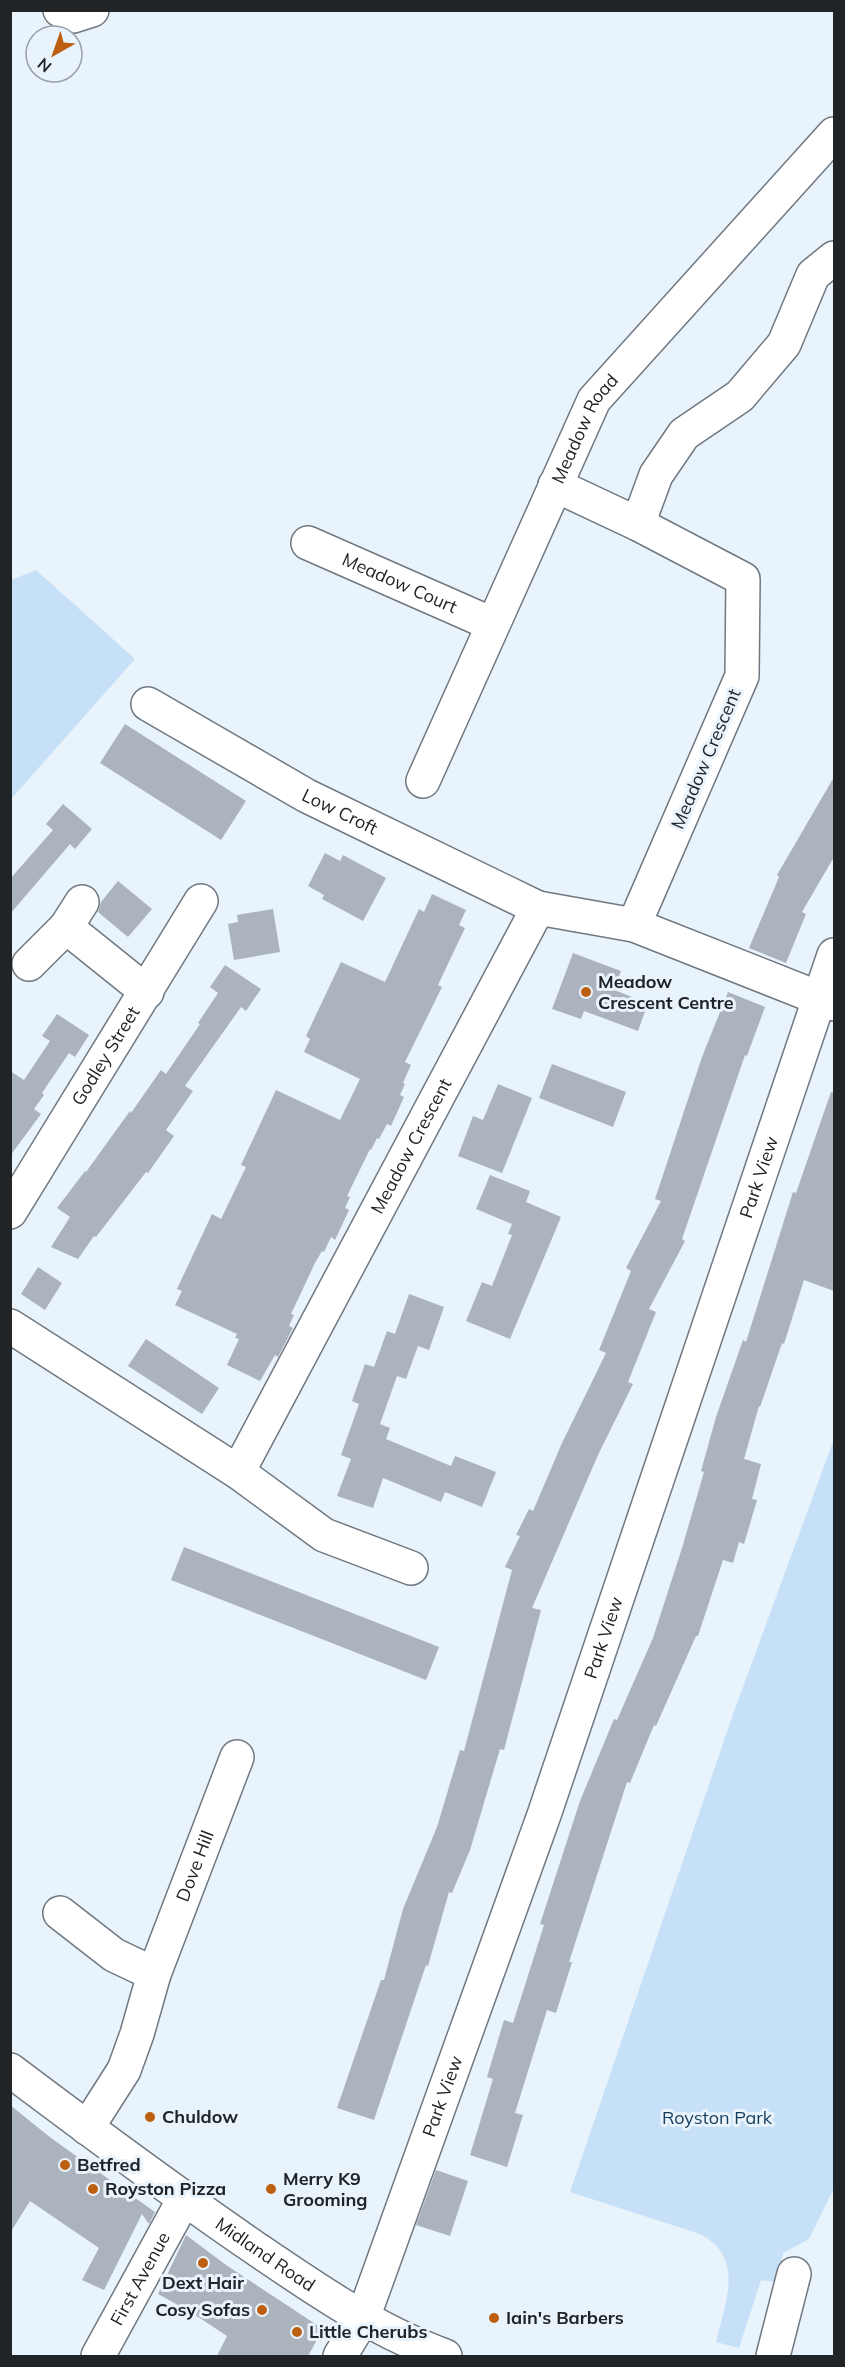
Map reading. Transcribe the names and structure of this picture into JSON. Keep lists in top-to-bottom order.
{
  "streets": {
    "street": [
      "Meadow Road",
      "Meadow Court",
      "Meadow Crescent",
      "Low Croft",
      "Godley Street",
      "Park View",
      "Dove Hill",
      "Midland Road",
      "First Avenue"
    ]
  },
  "crossings": [
    ["Meadow Road", "Meadow Court"],
    ["Meadow Road", "Meadow Crescent"],
    ["Meadow Crescent", "Low Croft"],
    ["Park View", "Midland Road"],
    ["Dove Hill", "Midland Road"],
    ["Midland Road", "First Avenue"]
  ],
  "parks": ["Royston Park"],
  "places": [
    "Meadow Crescent Centre",
    "Chuldow",
    "Betfred",
    "Royston Pizza",
    "Merry K9 Grooming",
    "Dext Hair",
    "Cosy Sofas",
    "Iain's Barbers",
    "Little Cherubs"
  ],
  "north": "bottom left"
}
